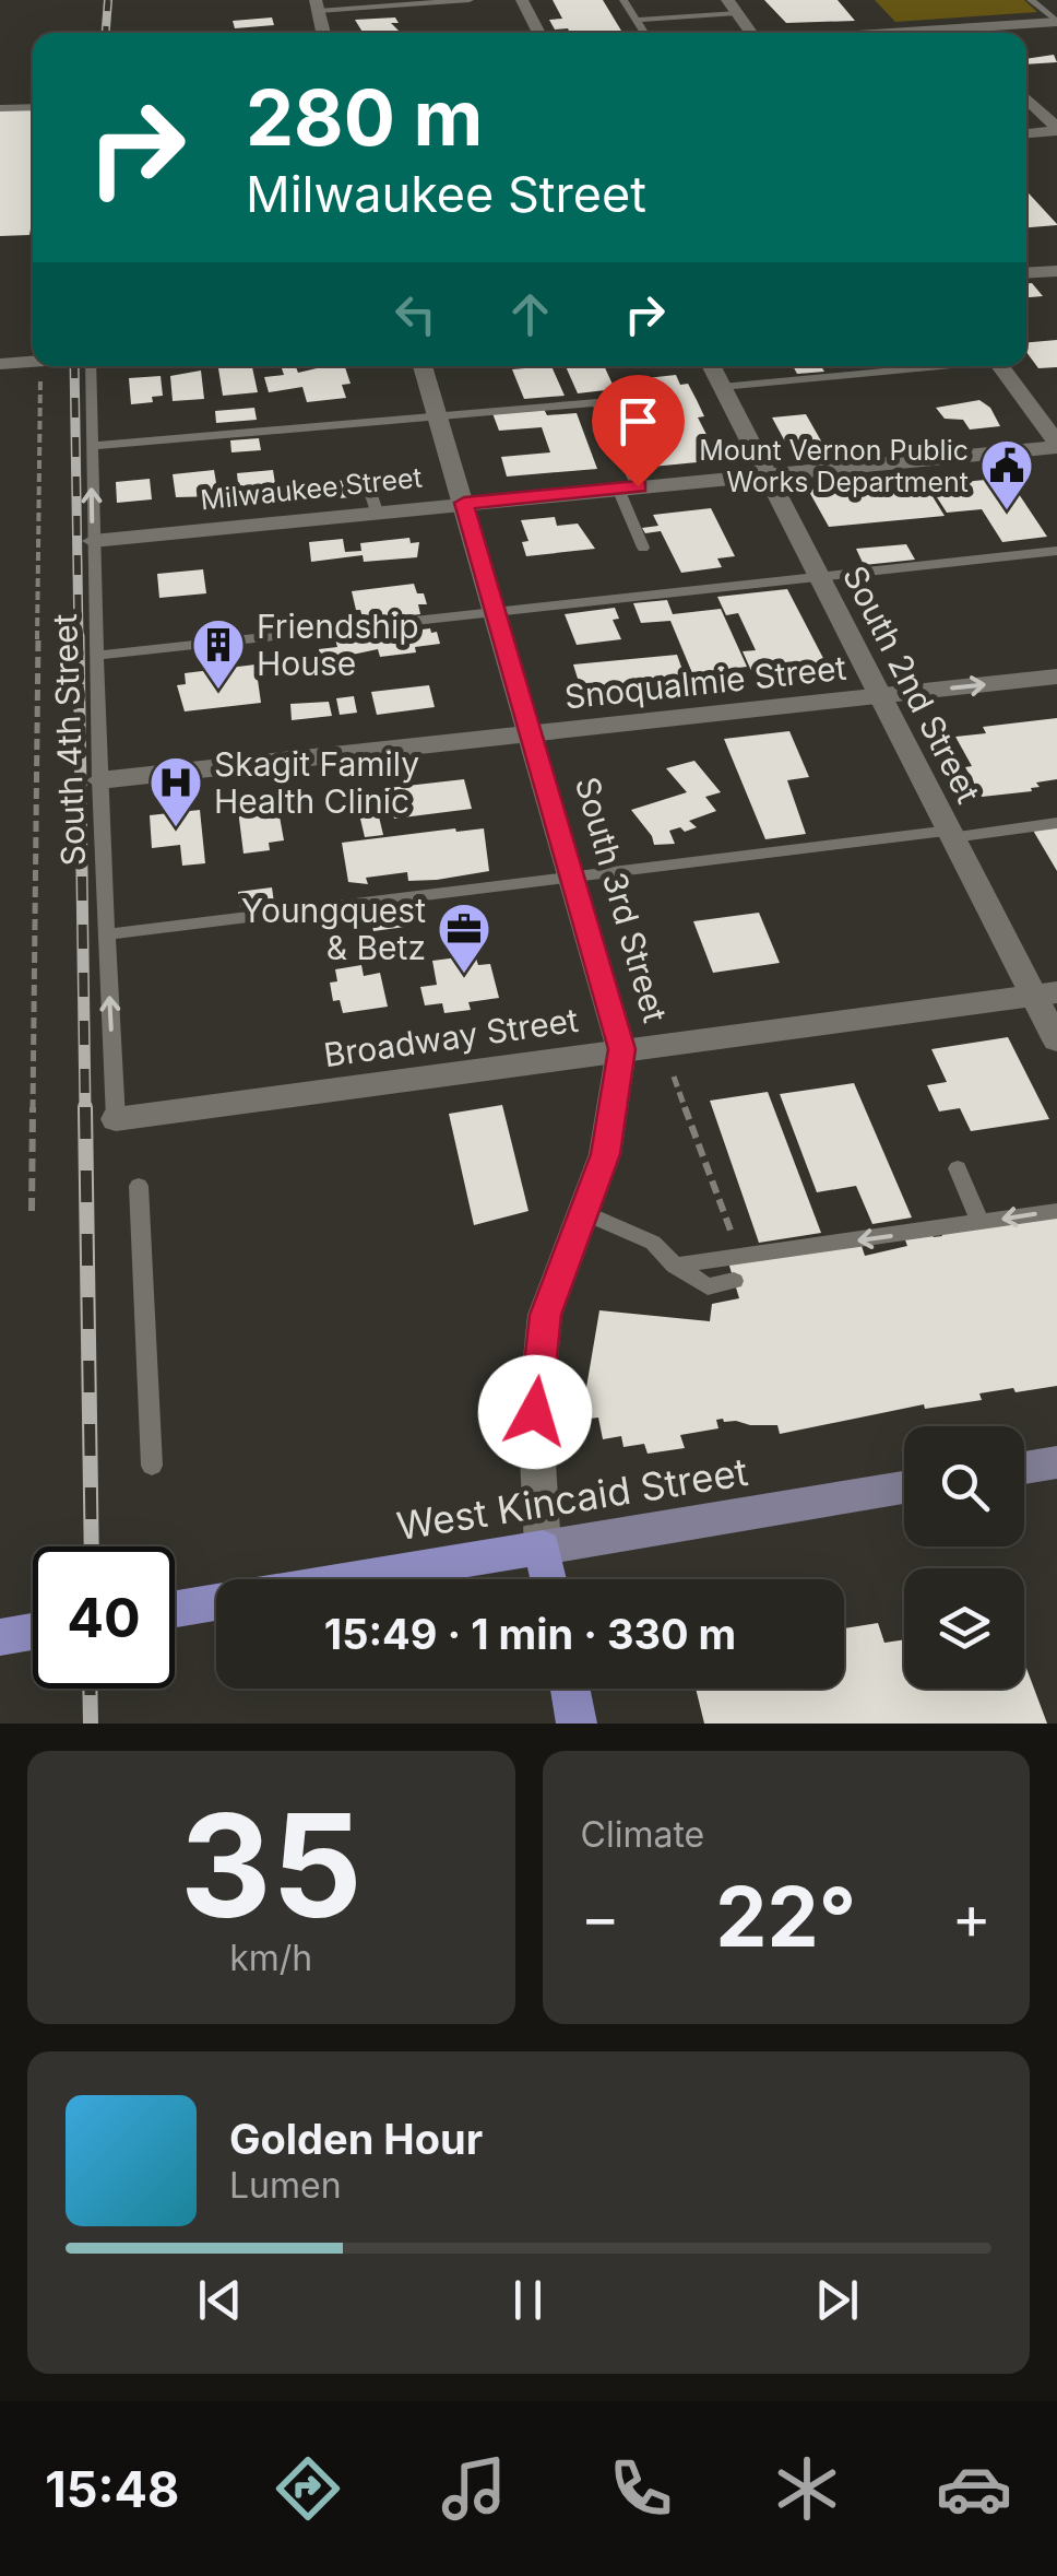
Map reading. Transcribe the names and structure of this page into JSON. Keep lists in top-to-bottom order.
{
  "streets": {
    "main road": ["South 3rd Street", "West Kincaid Street"],
    "street": [
      "Milwaukee Street",
      "Snoqualmie Street",
      "South 2nd Street",
      "Broadway Street"
    ],
    "lane": ["South 4th Street"]
  },
  "crossings": [
    ["Milwaukee Street", "South 2nd Street"],
    ["Milwaukee Street", "South 4th Street"],
    ["Milwaukee Street", "South 3rd Street"],
    ["Snoqualmie Street", "South 2nd Street"],
    ["Snoqualmie Street", "South 4th Street"],
    ["Snoqualmie Street", "South 3rd Street"],
    ["South 2nd Street", "Broadway Street"],
    ["South 4th Street", "Broadway Street"],
    ["South 3rd Street", "Broadway Street"],
    ["South 3rd Street", "West Kincaid Street"]
  ],
  "one_way": ["South 4th Street"],
  "places": {
    "public building": ["Mount Vernon Public Works Department"],
    "building": ["Friendship House"],
    "hospital": ["Skagit Family Health Clinic"],
    "office": ["Youngquest & Betz"]
  },
  "page": {
    "turn": ["280 m", "Milwaukee Street"],
    "limit": "40",
    "trip": "15:49 · 1 min · 330 m",
    "tile": [
      ["35", "km/h"],
      "Climate"
    ],
    "heat": ["−", "22°", "+"],
    "song": ["Golden Hour", "Lumen"],
    "tabs": "15:48"
  }
}
